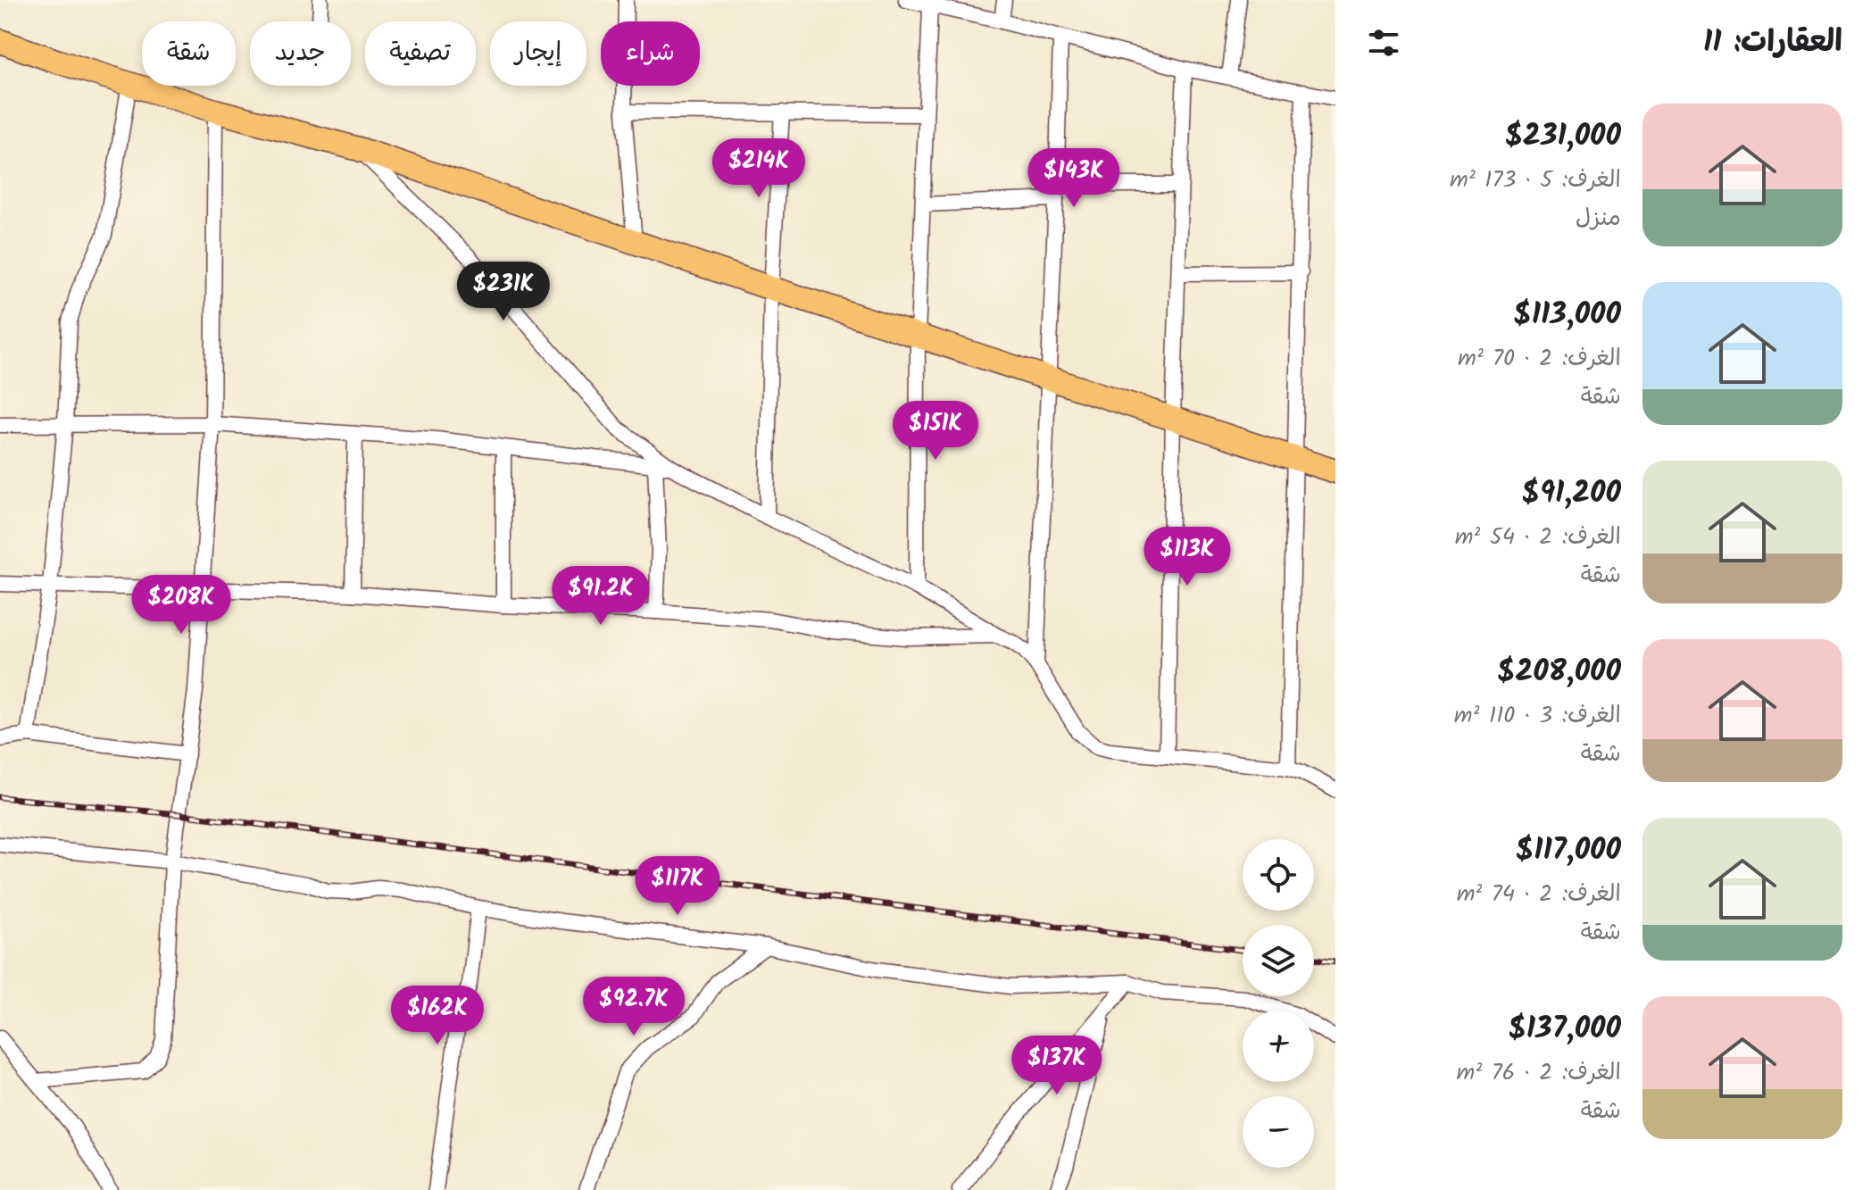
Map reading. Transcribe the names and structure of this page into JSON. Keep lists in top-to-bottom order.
{
  "page": {
    "heading": "العقارات: 11",
    "chip": [
      "شراء",
      "إيجار",
      "تصفية",
      "جديد",
      "شقة"
    ],
    "list": [
      {
        "name": "$231,000",
        "note": "الغرف: 5 · 173 m² · منزل"
      },
      {
        "name": "$113,000",
        "note": "الغرف: 2 · 70 m² · شقة"
      },
      {
        "name": "$91,200",
        "note": "الغرف: 2 · 54 m² · شقة"
      },
      {
        "name": "$208,000",
        "note": "الغرف: 3 · 110 m² · شقة"
      },
      {
        "name": "$117,000",
        "note": "الغرف: 2 · 74 m² · شقة"
      },
      {
        "name": "$137,000",
        "note": "الغرف: 2 · 76 m² · شقة"
      }
    ],
    "price": [
      "$214K",
      "$143K",
      "$231K",
      "$151K",
      "$113K",
      "$91.2K",
      "$208K",
      "$117K",
      "$92.7K",
      "$162K",
      "$137K"
    ],
    "map_buttons": ["+", "−"]
  }
}
